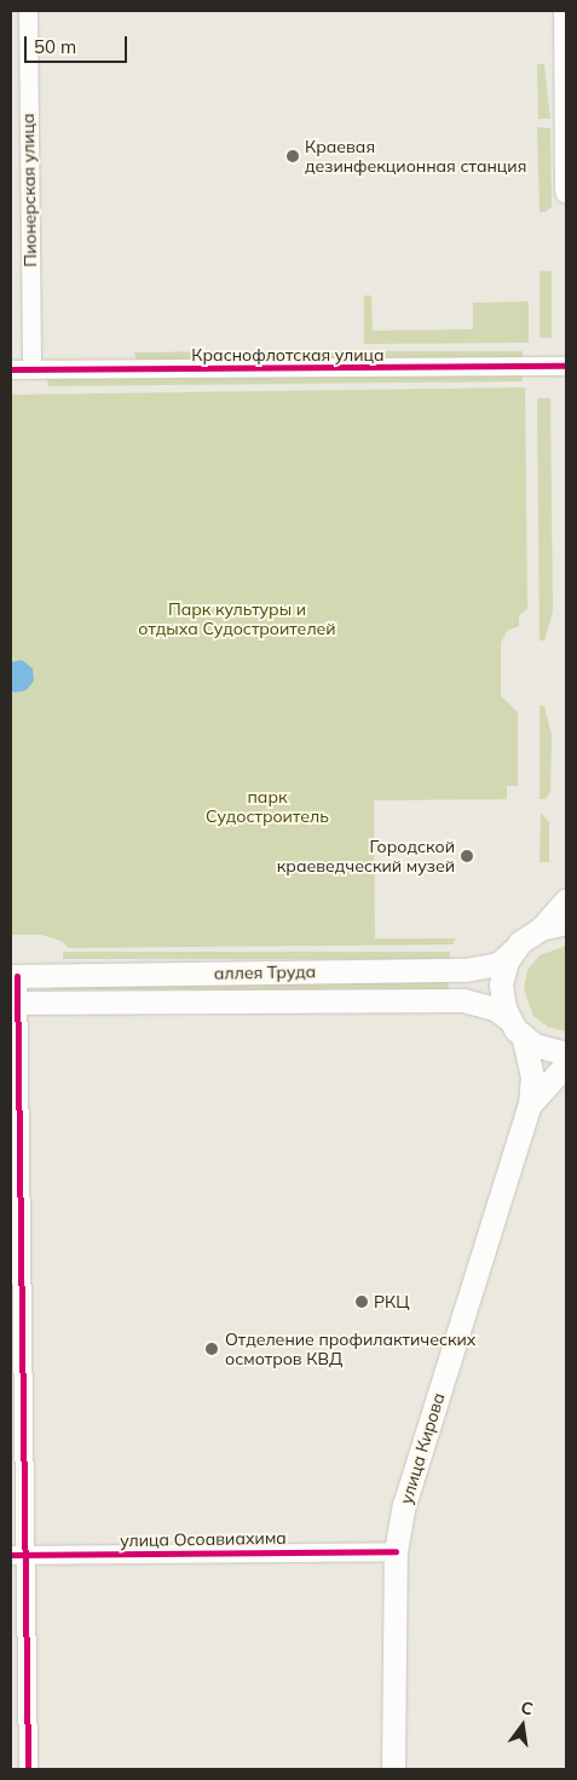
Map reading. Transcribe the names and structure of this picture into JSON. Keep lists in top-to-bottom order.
{
  "streets": {
    "main road": ["аллея Труда", "улица Кирова"],
    "street": ["Пионерская улица", "Краснофлотская улица", "улица Осоавиахима"]
  },
  "crossings": [
    ["Пионерская улица", "Краснофлотская улица"],
    ["улица Кирова", "улица Осоавиахима"]
  ],
  "parks": ["Парк культуры и отдыха Судостроителей", "парк Судостроитель"],
  "places": [
    "Краевая дезинфекционная станция",
    "Городской краеведческий музей",
    "РКЦ",
    "Отделение профилактических осмотров КВД"
  ],
  "scale_bar": "50 m",
  "north": "top"
}
